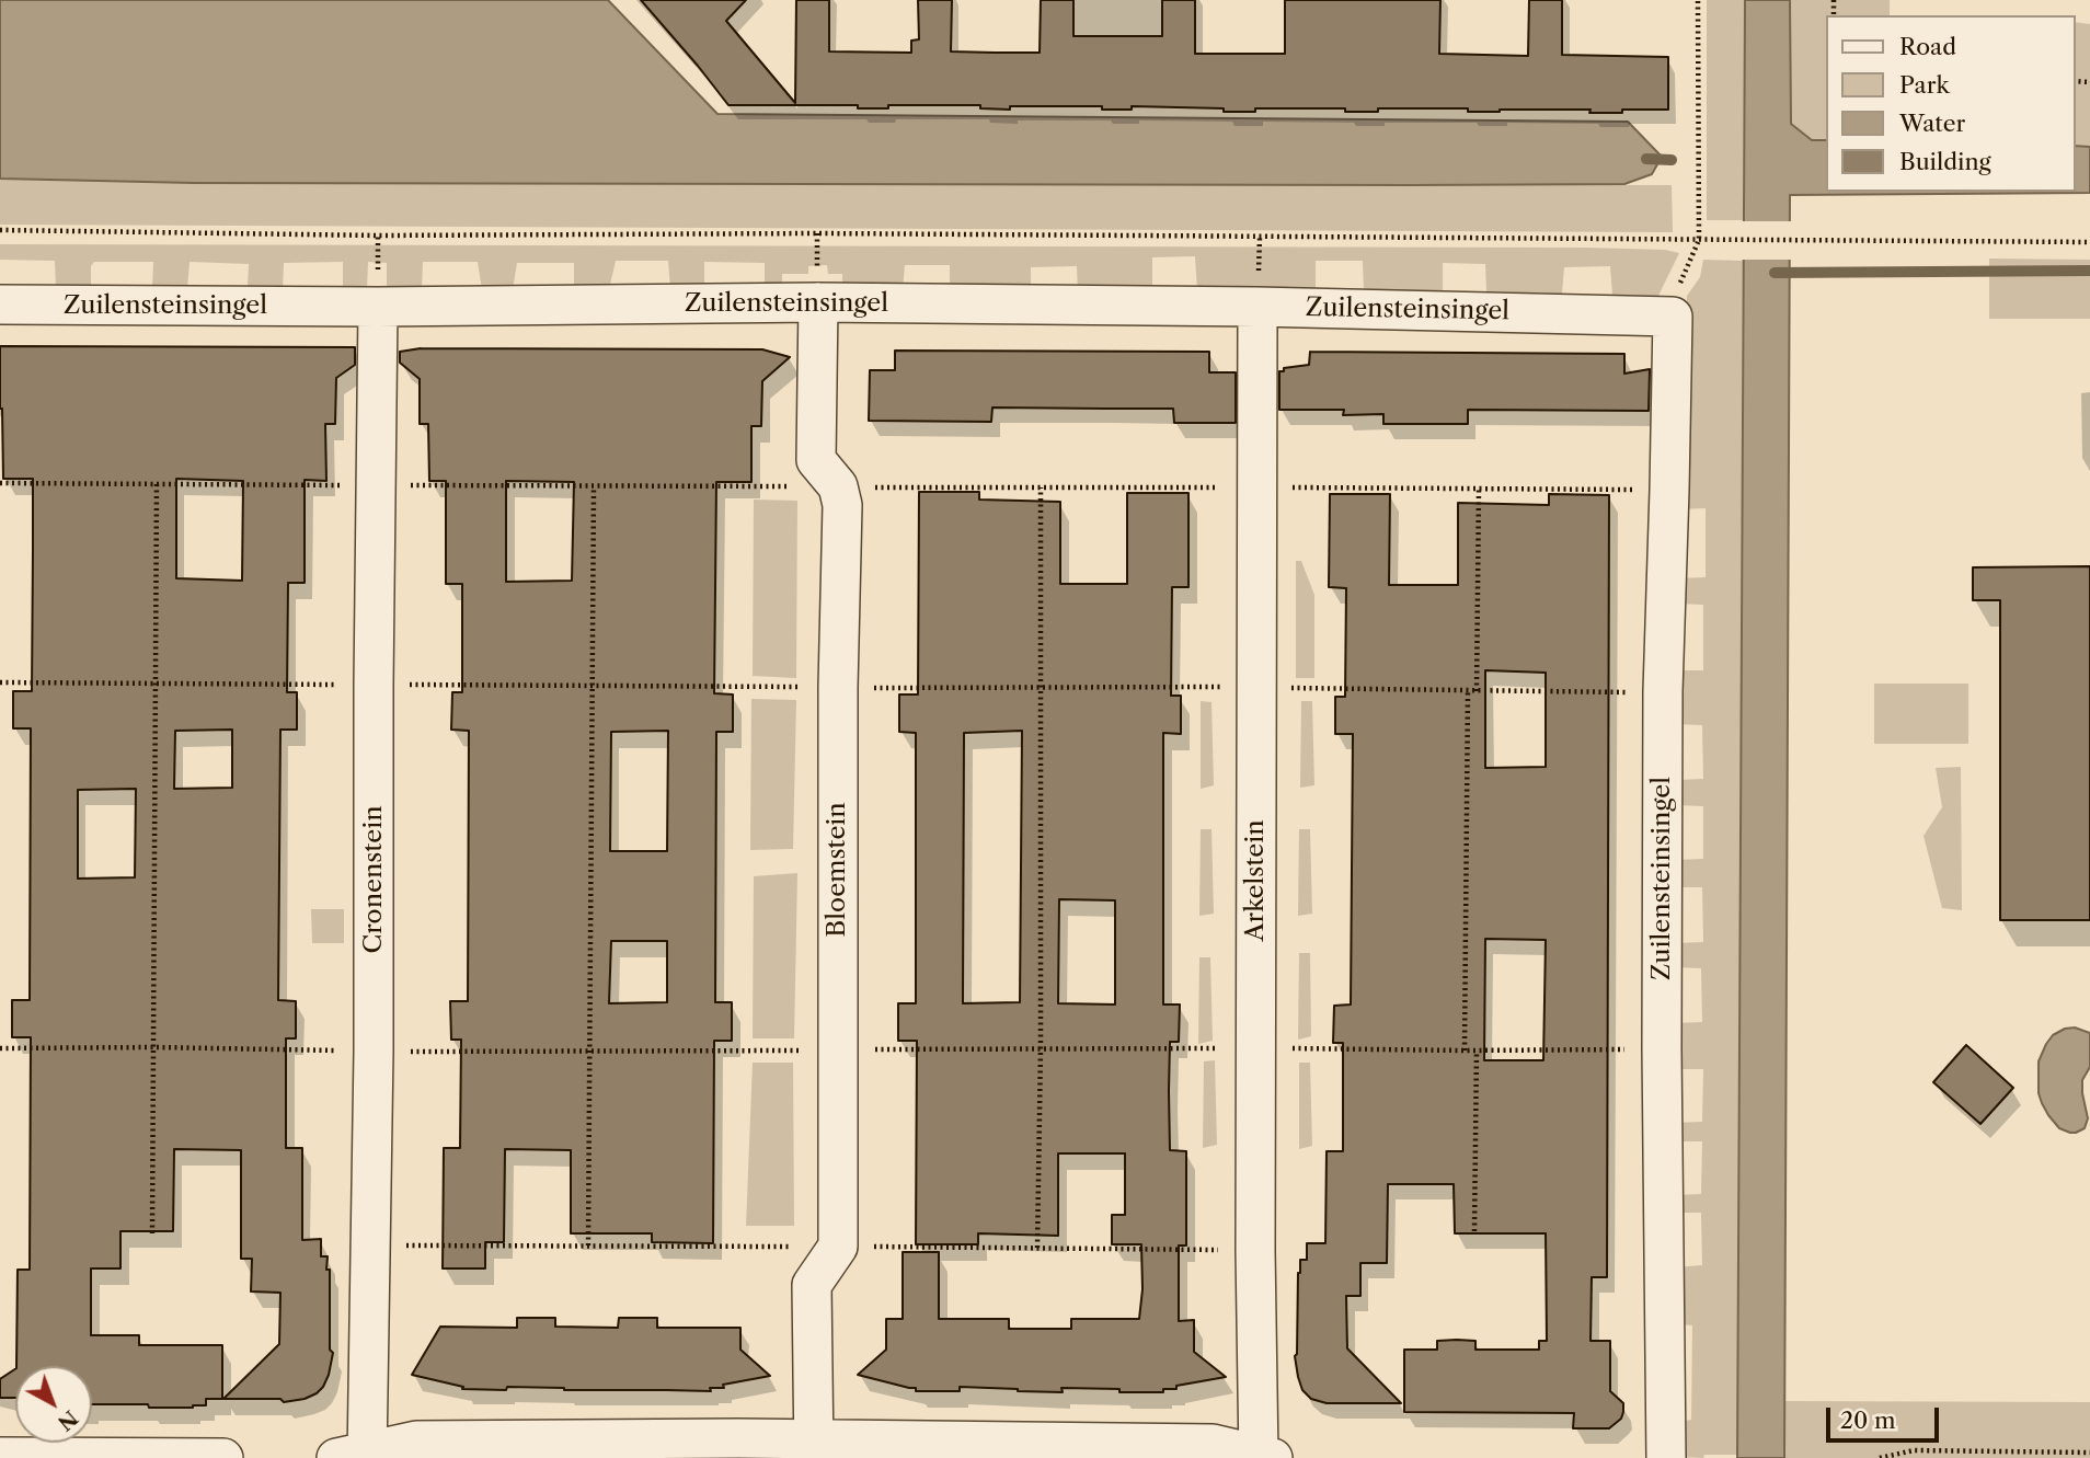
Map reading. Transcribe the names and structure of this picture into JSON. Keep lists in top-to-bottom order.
{
  "streets": {
    "street": [
      "Zuilensteinsingel",
      "Bloemstein",
      "Cronenstein",
      "Arkelstein"
    ]
  },
  "crossings": [
    ["Zuilensteinsingel", "Bloemstein"],
    ["Zuilensteinsingel", "Cronenstein"],
    ["Zuilensteinsingel", "Arkelstein"]
  ],
  "legend": [
    "Road",
    "Park",
    "Water",
    "Building"
  ],
  "scale_bar": "20 m",
  "north": "bottom right"
}
